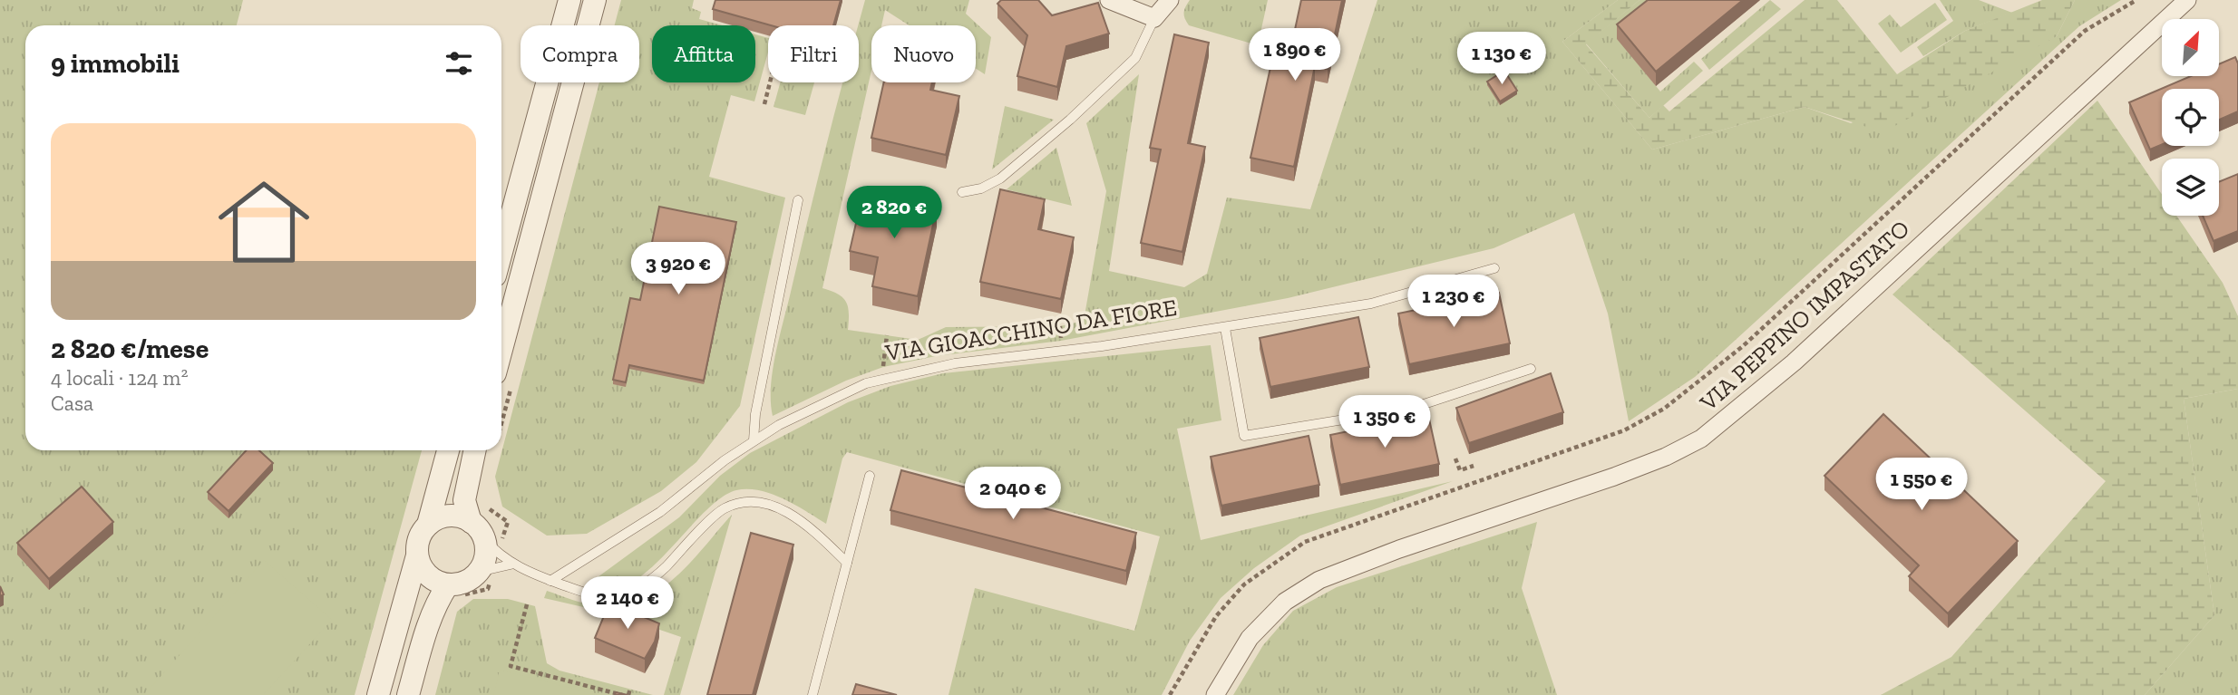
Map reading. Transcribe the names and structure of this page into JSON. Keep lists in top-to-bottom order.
{
  "streets": {
    "street": ["VIA PEPPINO IMPASTATO"],
    "lane": ["VIA GIOACCHINO DA FIORE"]
  },
  "north": "top right",
  "page": {
    "chip": [
      "Compra",
      "Affitta",
      "Filtri",
      "Nuovo"
    ],
    "heading": "9 immobili",
    "price": [
      "1 890 €",
      "1 130 €",
      "2 820 €",
      "3 920 €",
      "1 230 €",
      "1 350 €",
      "1 550 €",
      "2 040 €",
      "2 140 €"
    ],
    "list": [
      {
        "name": "2 820 €/mese",
        "note": "4 locali · 124 m² · Casa"
      }
    ]
  }
}
